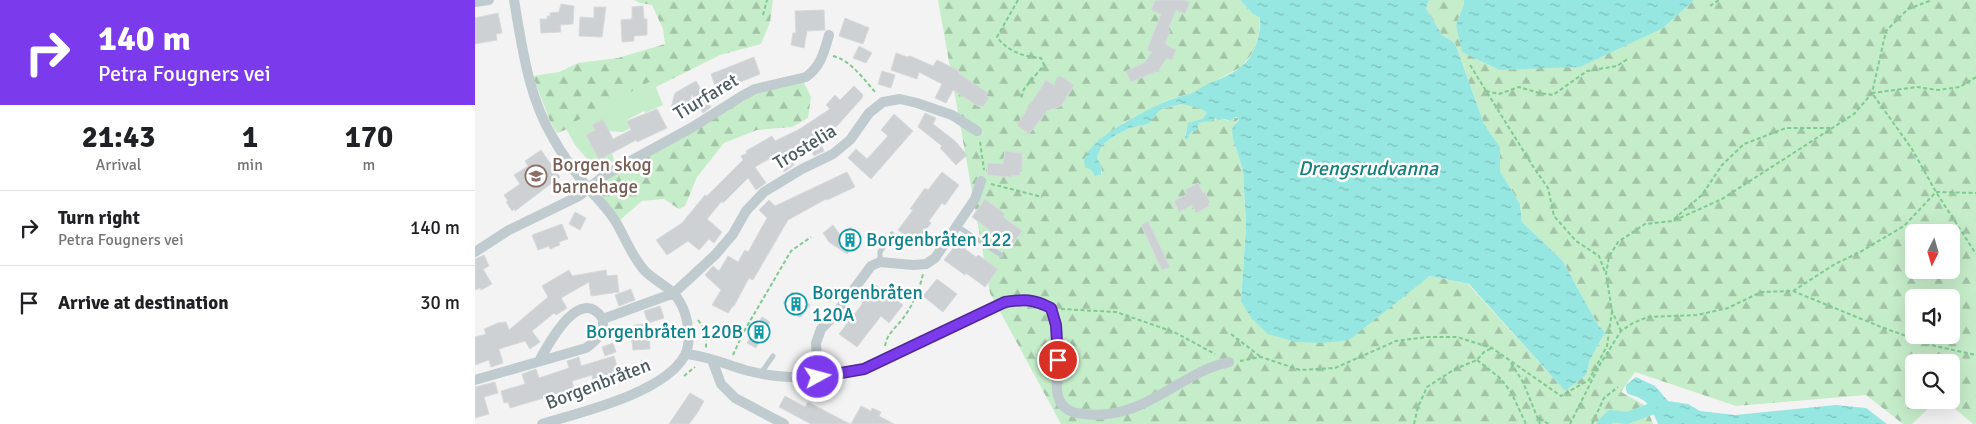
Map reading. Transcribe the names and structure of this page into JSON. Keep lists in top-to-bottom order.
{
  "streets": {
    "street": ["Tiurfaret", "Trostelia", "Borgenbråten"]
  },
  "water": ["Drengsrudvanna"],
  "places": {
    "school or university": ["Borgen skog barnehage"],
    "building": ["Borgenbråten 122", "Borgenbråten 120A", "Borgenbråten 120B"]
  },
  "north": "bottom",
  "page": {
    "turn": ["140 m", "Petra Fougners vei"],
    "eta": [
      "21:43",
      "Arrival",
      "1",
      "min",
      "170",
      "m"
    ],
    "list": [
      {
        "name": "Turn right",
        "note": "Petra Fougners vei",
        "value": "140 m"
      },
      {
        "name": "Arrive at destination",
        "value": "30 m"
      }
    ]
  }
}
